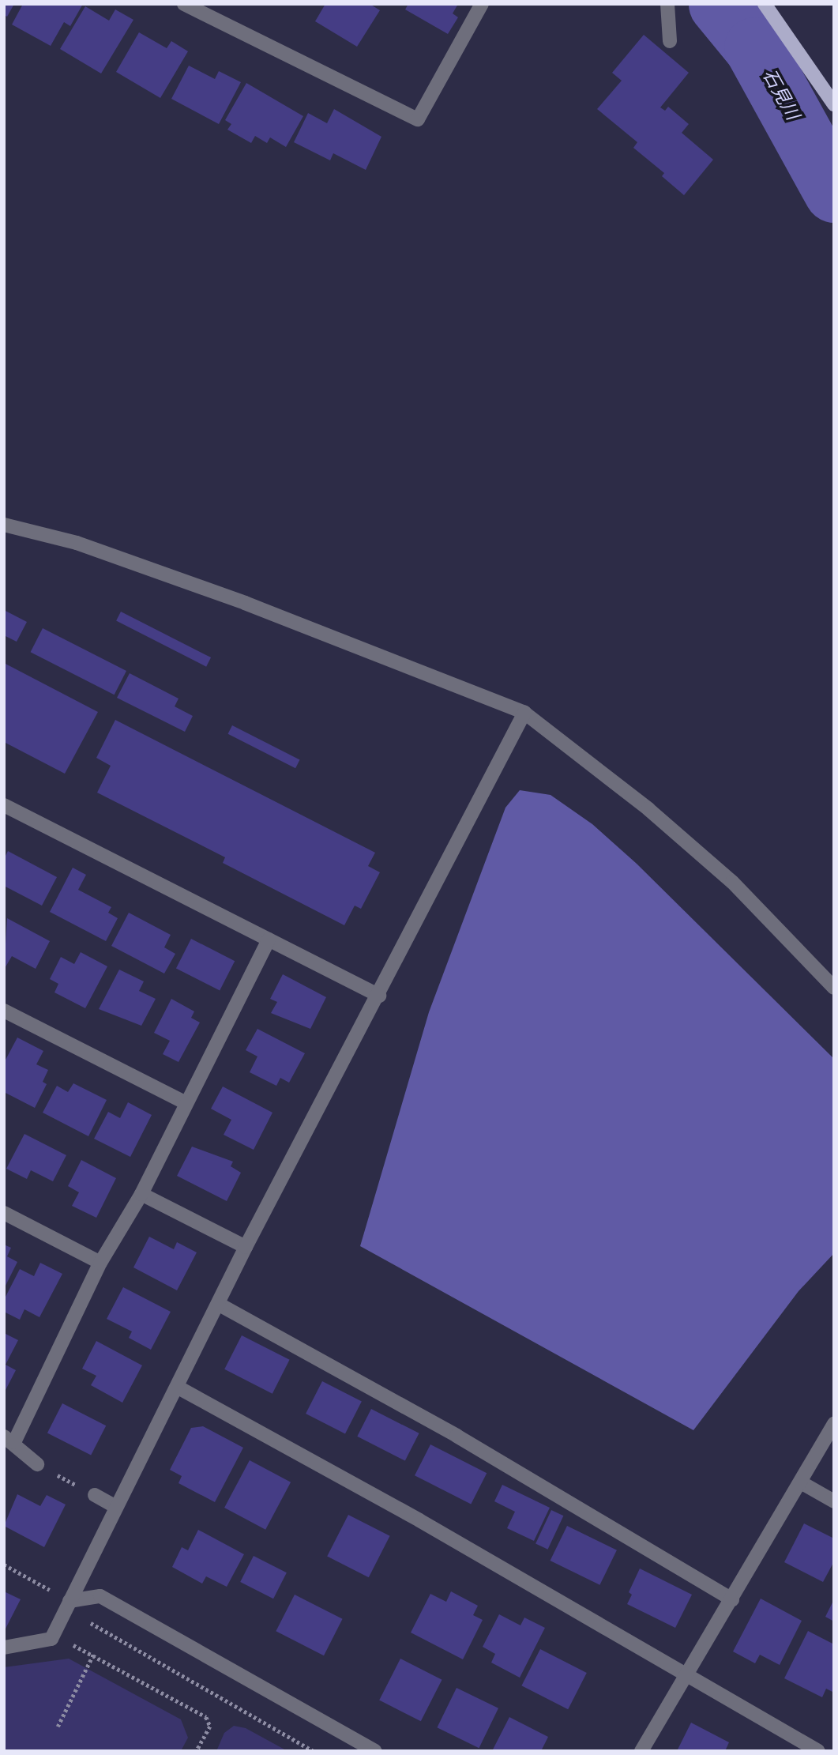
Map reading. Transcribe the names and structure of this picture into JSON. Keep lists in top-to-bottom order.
{
  "water": ["石見川"]
}
